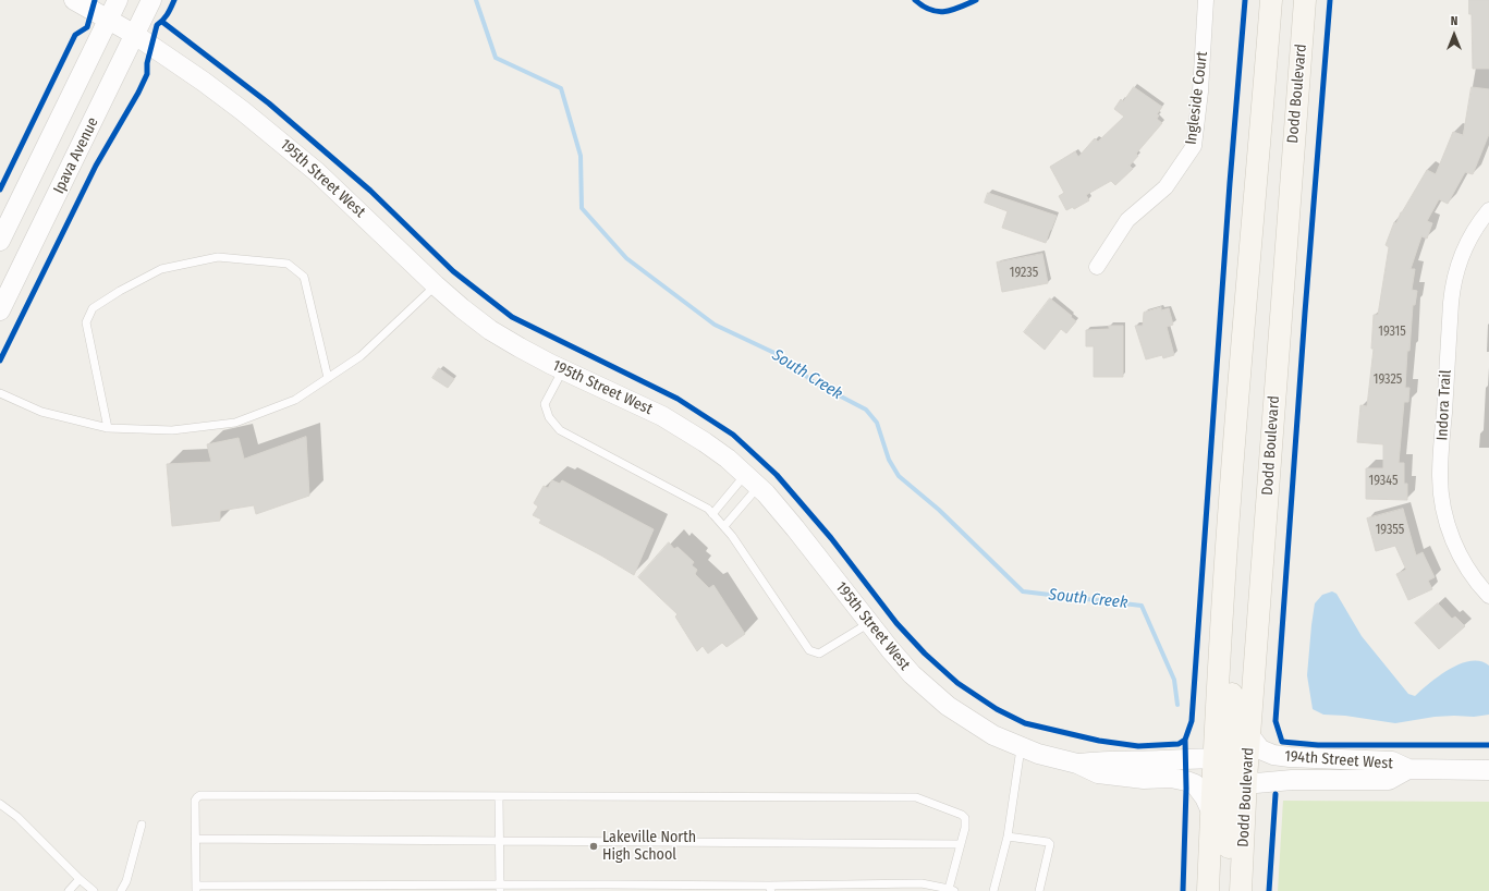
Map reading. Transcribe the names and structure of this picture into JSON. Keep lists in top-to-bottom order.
{
  "streets": {
    "main road": ["Dodd Boulevard"],
    "street": [
      "Ingleside Court",
      "Ipava Avenue",
      "195th Street West",
      "Indora Trail",
      "194th Street West"
    ]
  },
  "crossings": [
    ["Dodd Boulevard", "194th Street West"],
    ["Ipava Avenue", "195th Street West"]
  ],
  "water": ["South Creek"],
  "places": ["Lakeville North High School"],
  "house_numbers": [
    "19235",
    "19315",
    "19325",
    "19345",
    "19355"
  ],
  "north": "top"
}
